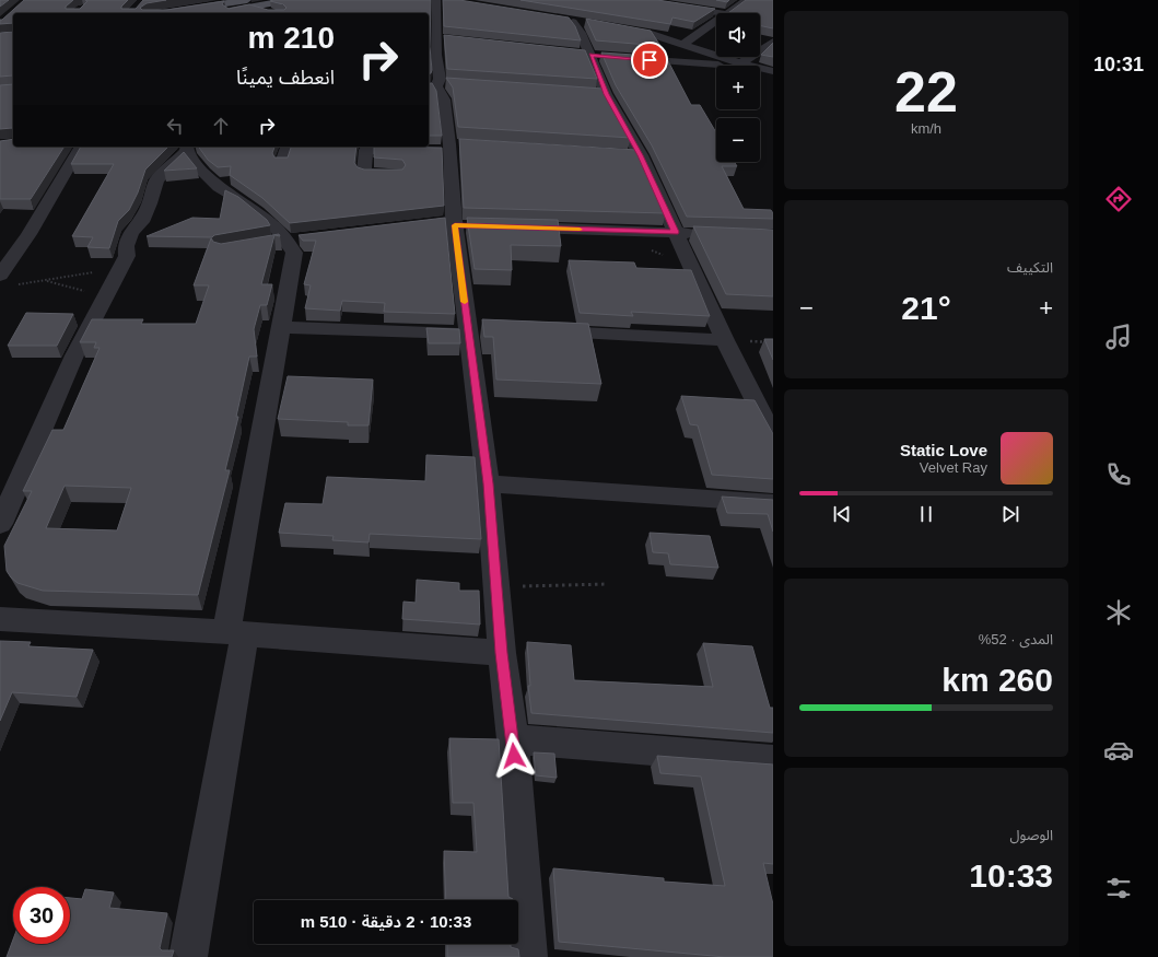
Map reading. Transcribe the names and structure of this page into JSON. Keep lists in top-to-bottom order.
{
  "page": {
    "tabs": "10:31",
    "tile": [
      ["22", "km/h"],
      "التكييف",
      ["المدى · 52%", "260 km"],
      ["الوصول", "10:33"]
    ],
    "map_buttons": ["+", "−"],
    "turn": ["210 m", "انعطف يمينًا"],
    "heat": ["−", "21°", "+"],
    "song": ["Static Love", "Velvet Ray"],
    "limit": "30",
    "trip": "10:33 · 2 دقيقة · 510 m"
  }
}
